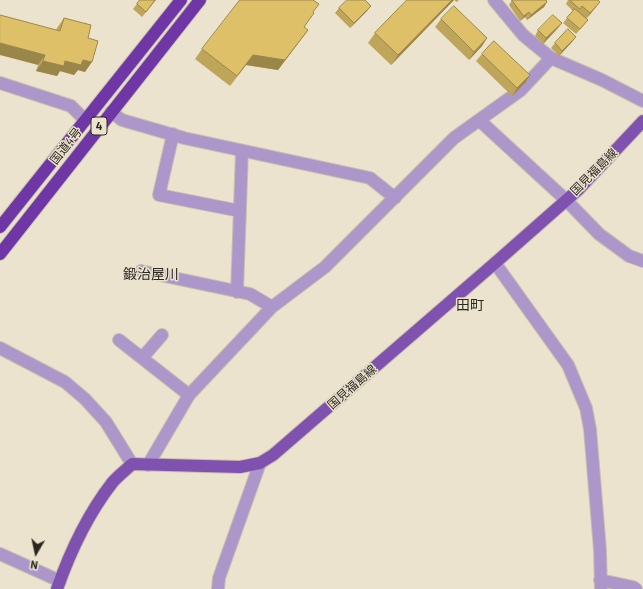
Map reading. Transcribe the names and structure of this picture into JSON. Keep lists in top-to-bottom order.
{
  "streets": {
    "highway": ["4", "国道4号"],
    "main road": ["国見福島線"]
  },
  "districts": ["鍛治屋川", "田町"],
  "north": "bottom"
}
